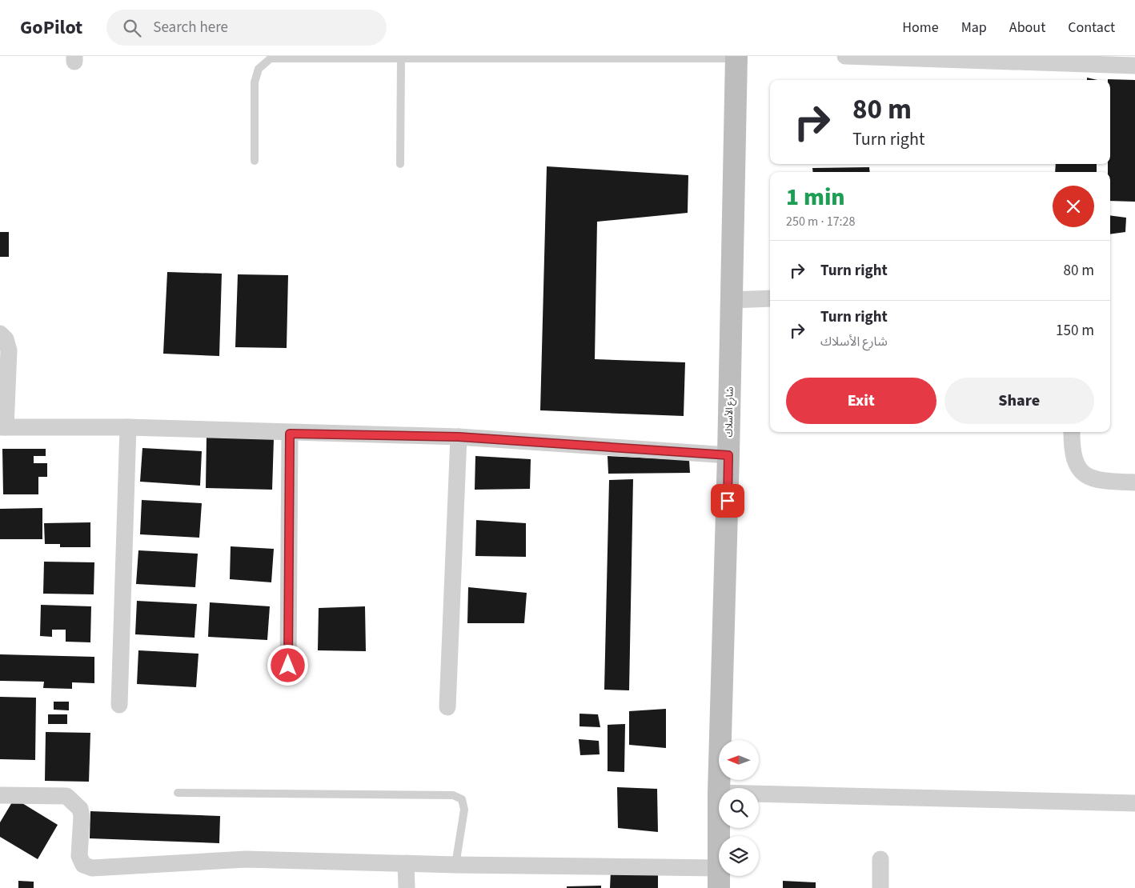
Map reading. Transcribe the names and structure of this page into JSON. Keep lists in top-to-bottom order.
{
  "streets": {
    "street": ["شارع الأسلاك"]
  },
  "north": "left",
  "page": {
    "header": "GoPilot",
    "search": "Search here",
    "nav": [
      "Home",
      "Map",
      "About",
      "Contact"
    ],
    "turn": ["80 m", "Turn right"],
    "heading": ["1 min", "250 m · 17:28"],
    "list": [
      {
        "name": "Turn right",
        "value": "80 m"
      },
      {
        "name": "Turn right",
        "note": "شارع الأسلاك",
        "value": "150 m"
      }
    ],
    "buttons": ["Exit", "Share"]
  }
}
